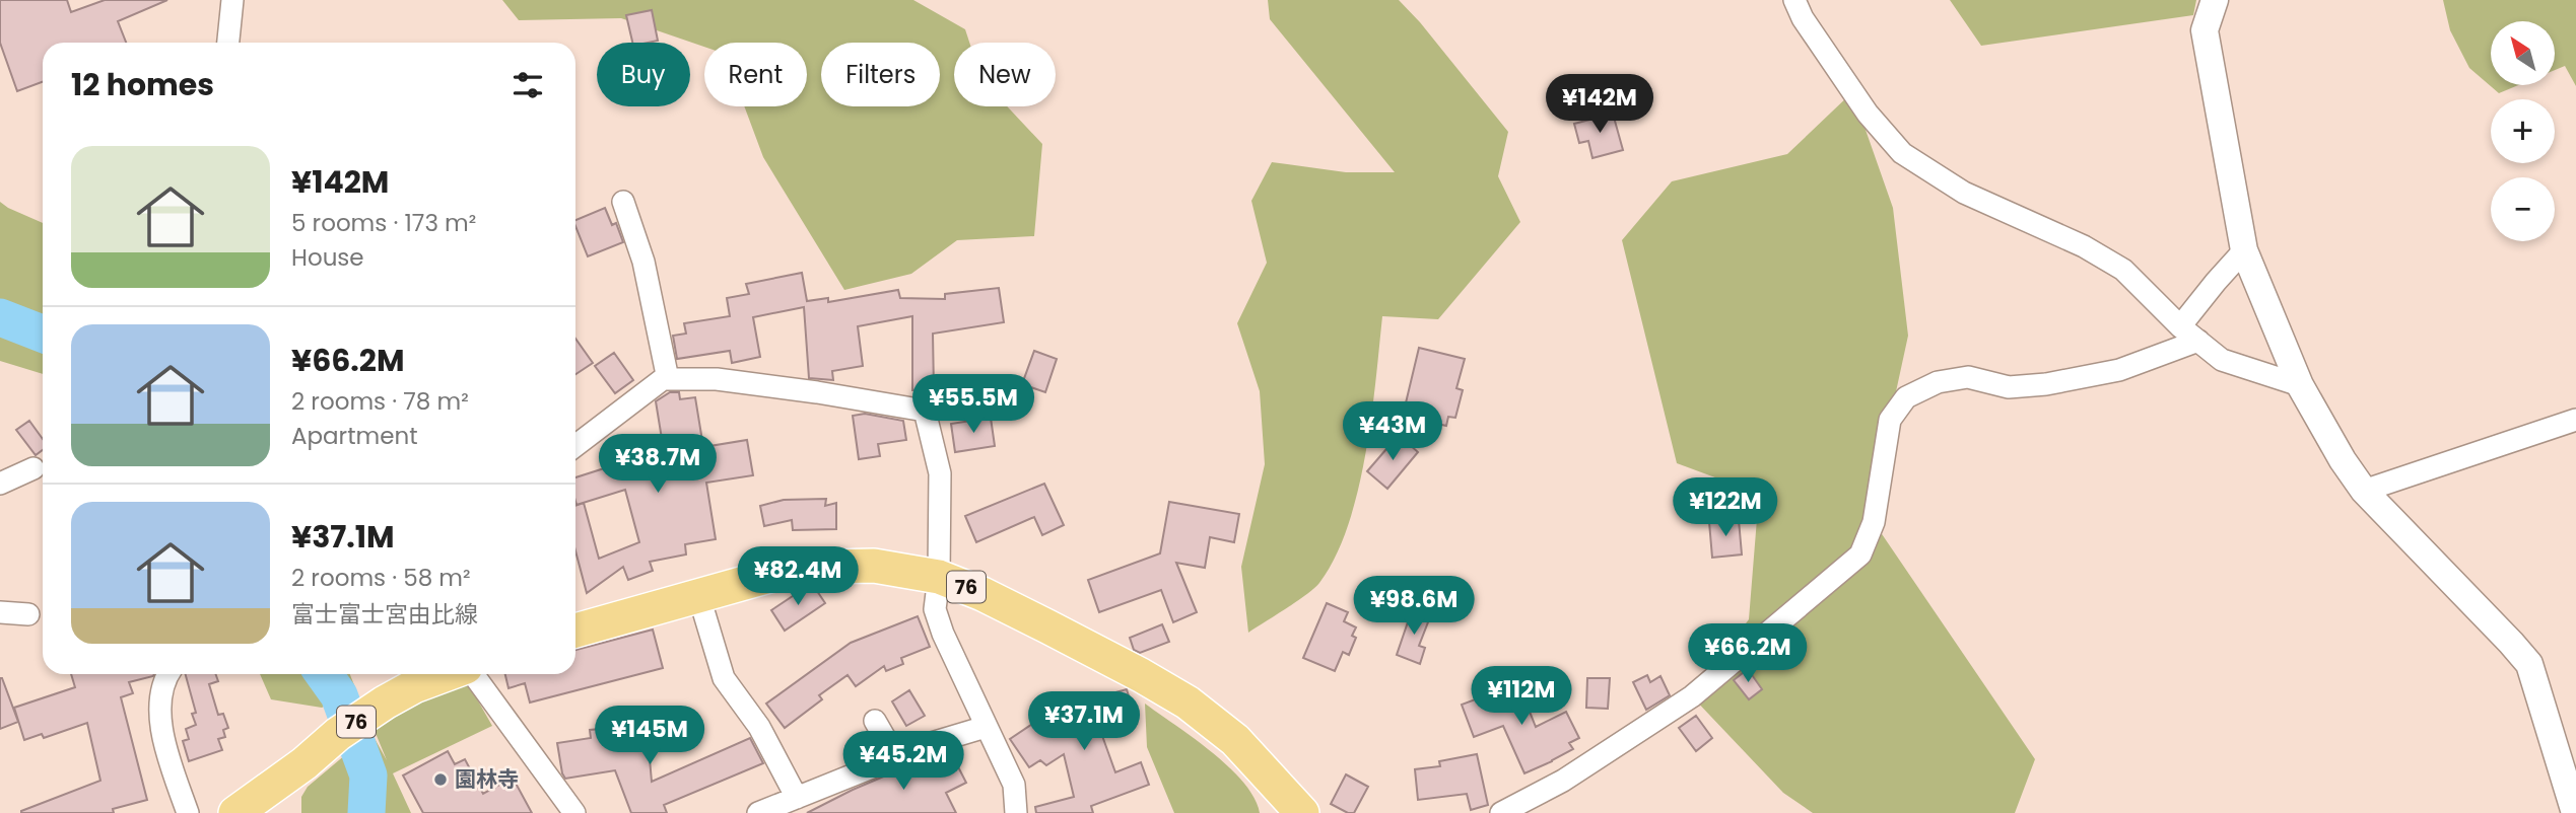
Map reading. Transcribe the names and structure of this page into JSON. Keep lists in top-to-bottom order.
{
  "streets": {
    "main road": ["76"]
  },
  "places": ["園林寺"],
  "north": "top left",
  "page": {
    "map_buttons": ["+", "−"],
    "chip": [
      "Buy",
      "Rent",
      "Filters",
      "New"
    ],
    "heading": "12 homes",
    "price": [
      "¥142M",
      "¥55.5M",
      "¥43M",
      "¥38.7M",
      "¥122M",
      "¥82.4M",
      "¥98.6M",
      "¥66.2M",
      "¥112M",
      "¥37.1M",
      "¥145M",
      "¥45.2M"
    ],
    "list": [
      {
        "name": "¥142M",
        "note": "5 rooms · 173 m² · House"
      },
      {
        "name": "¥66.2M",
        "note": "2 rooms · 78 m² · Apartment"
      },
      {
        "name": "¥37.1M",
        "note": "2 rooms · 58 m² · 富士富士宮由比線"
      }
    ]
  }
}
